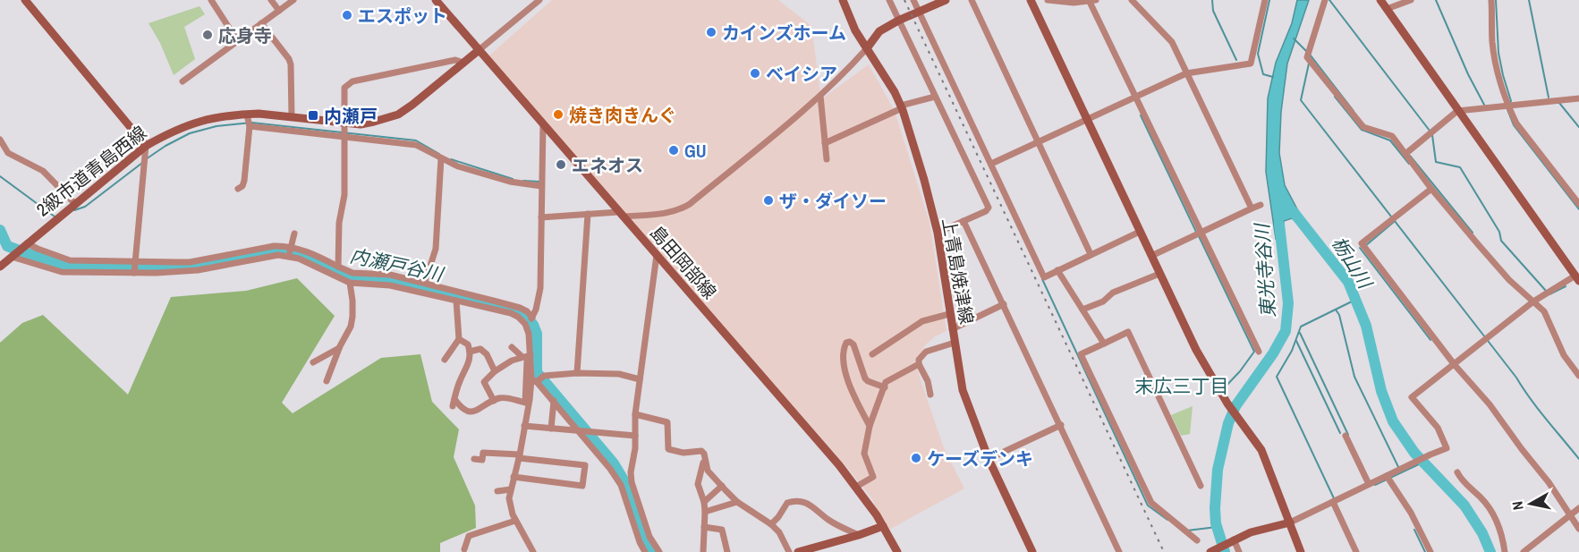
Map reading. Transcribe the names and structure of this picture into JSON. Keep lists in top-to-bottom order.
{
  "streets": {
    "street": ["2級市道青島西線", "島田岡部線", "上青島焼津線"]
  },
  "crossings": [
    ["2級市道青島西線", "島田岡部線"]
  ],
  "districts": ["末広三丁目"],
  "water": ["栃山川", "内瀬戸谷川", "東光寺谷川"],
  "places": {
    "other": [
      "エスポット",
      "カインズホーム",
      "応身寺",
      "ベイシア",
      "焼き肉きんぐ",
      "GU",
      "エネオス",
      "ザ・ダイソー",
      "ケーズデンキ"
    ],
    "transit": ["内瀬戸"]
  },
  "north": "left"
}
